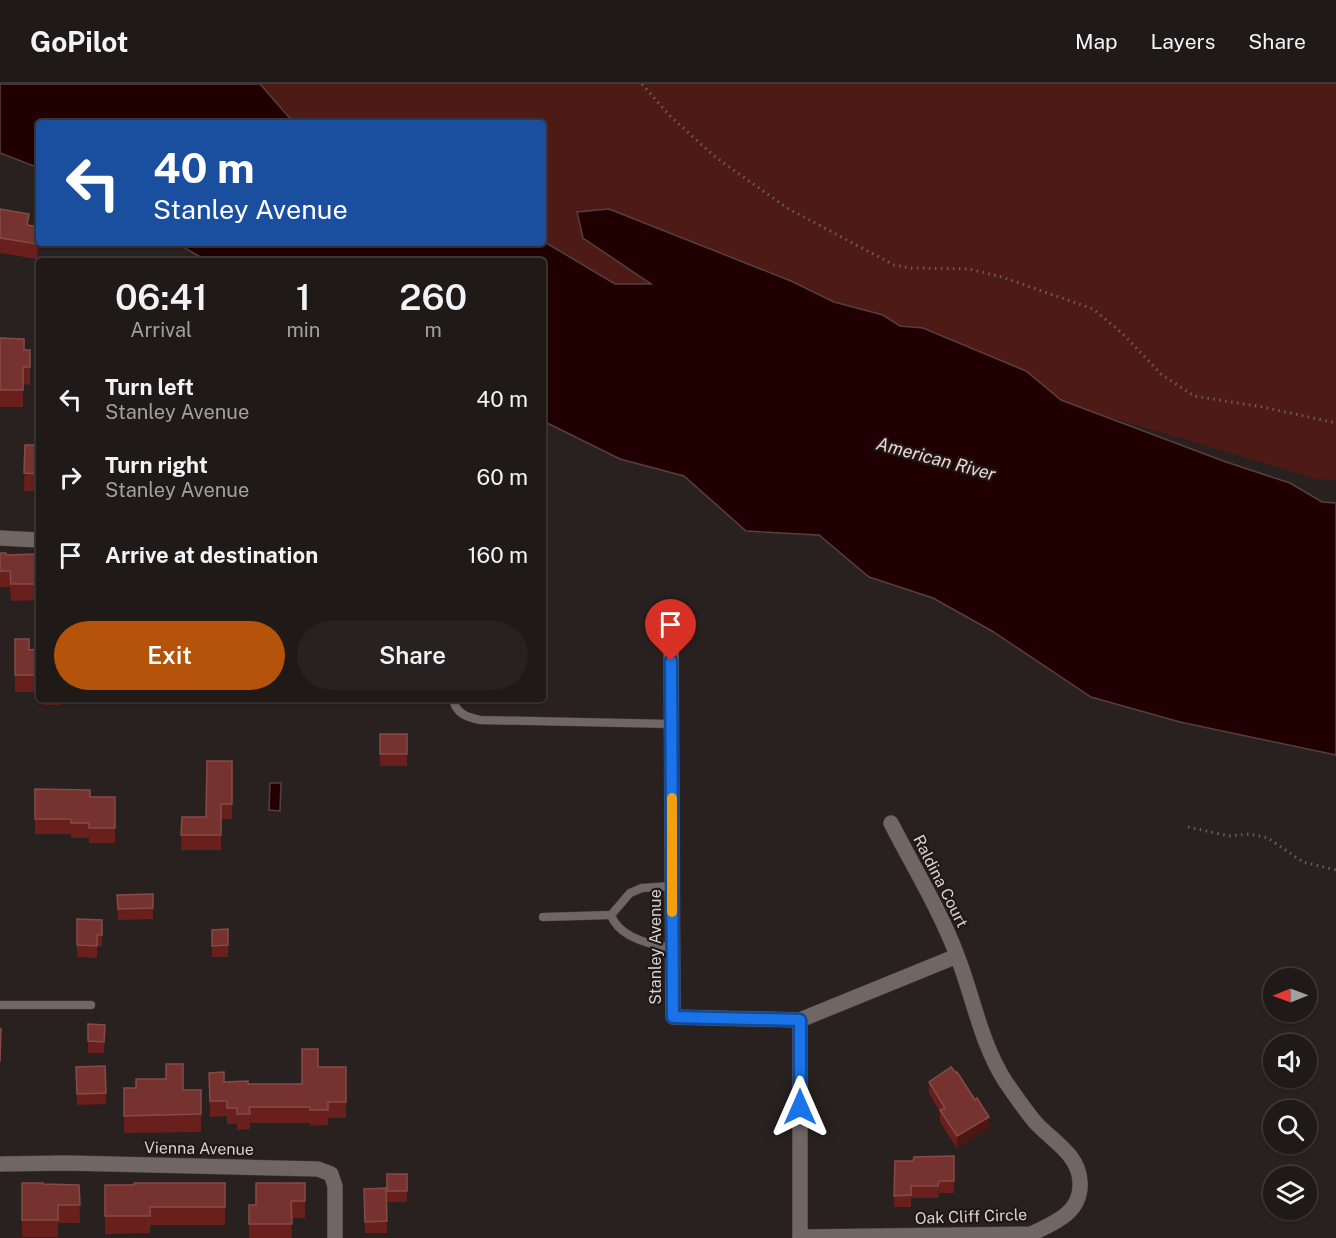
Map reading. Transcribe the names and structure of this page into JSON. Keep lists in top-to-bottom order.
{
  "streets": {
    "street": [
      "Raldina Court",
      "Stanley Avenue",
      "Vienna Avenue",
      "Oak Cliff Circle"
    ]
  },
  "crossings": [
    ["Raldina Court", "Oak Cliff Circle"]
  ],
  "water": ["American River"],
  "north": "left",
  "page": {
    "header": "GoPilot",
    "nav": ["Map", "Layers", "Share"],
    "turn": ["40 m", "Stanley Avenue"],
    "eta": [
      "06:41",
      "Arrival",
      "1",
      "min",
      "260",
      "m"
    ],
    "list": [
      {
        "name": "Turn left",
        "note": "Stanley Avenue",
        "value": "40 m"
      },
      {
        "name": "Turn right",
        "note": "Stanley Avenue",
        "value": "60 m"
      },
      {
        "name": "Arrive at destination",
        "value": "160 m"
      }
    ],
    "buttons": ["Exit", "Share"]
  }
}
